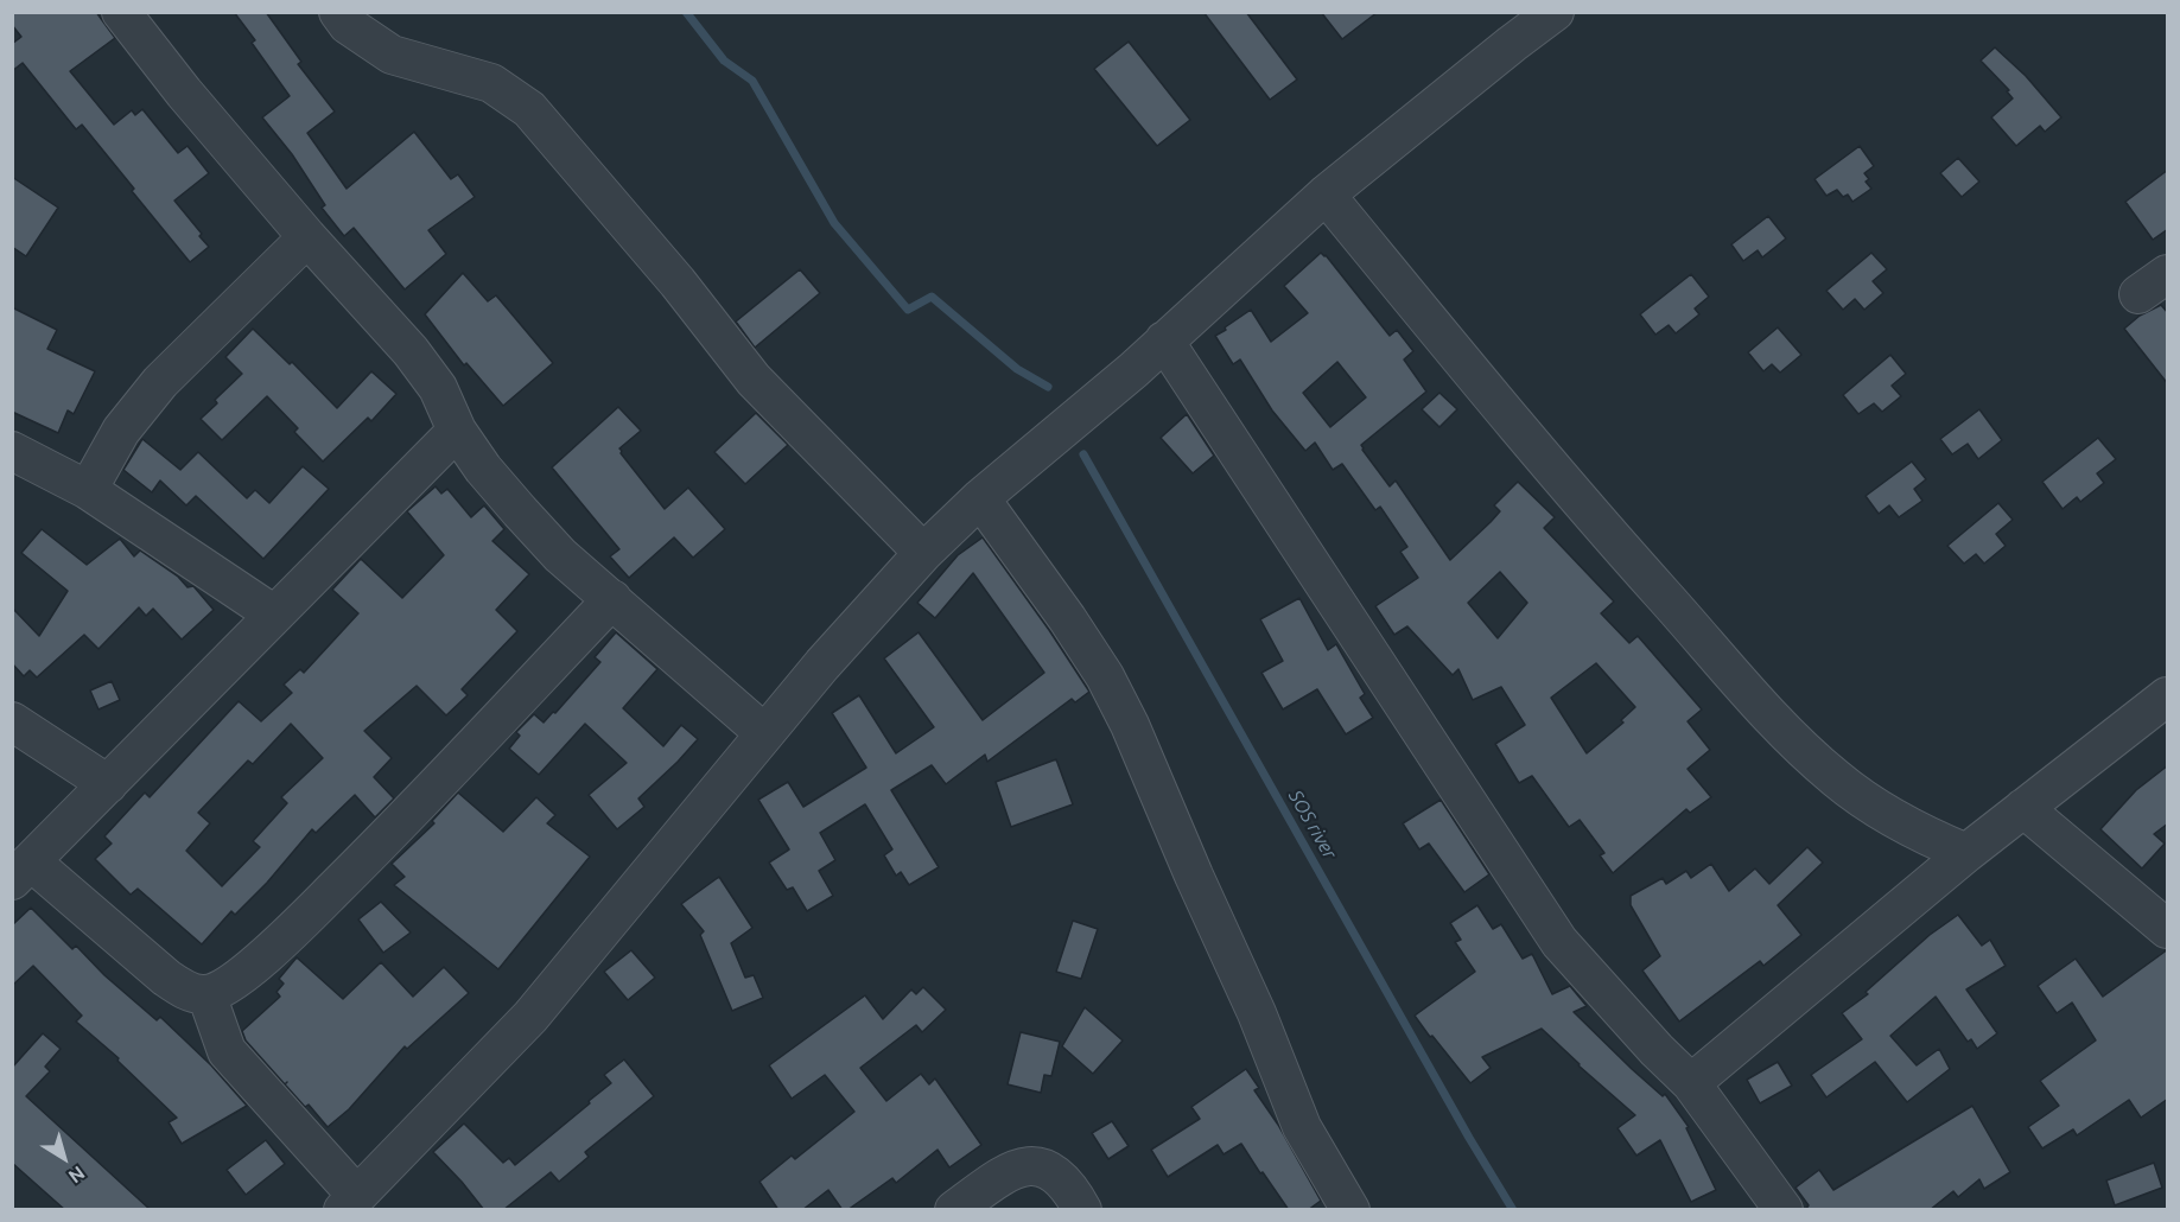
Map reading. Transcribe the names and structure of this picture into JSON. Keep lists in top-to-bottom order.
{
  "water": ["SOS river"],
  "north": "bottom right"
}
